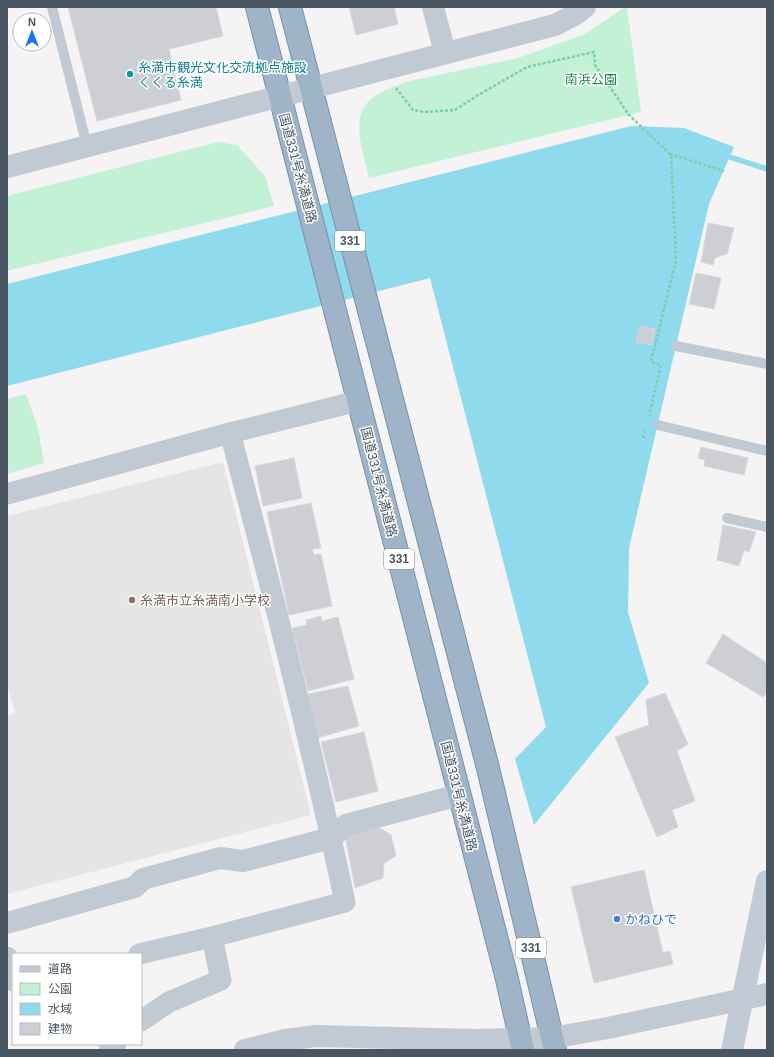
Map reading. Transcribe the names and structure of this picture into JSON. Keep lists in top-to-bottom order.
{
  "streets": {
    "highway": ["国道331号糸満道路", "331"]
  },
  "parks": ["南浜公園"],
  "places": ["糸満市観光文化交流拠点施設 くくる糸満", "糸満市立糸満南小学校", "かねひで"],
  "legend": [
    "道路",
    "公園",
    "水域",
    "建物"
  ],
  "north": "top"
}
